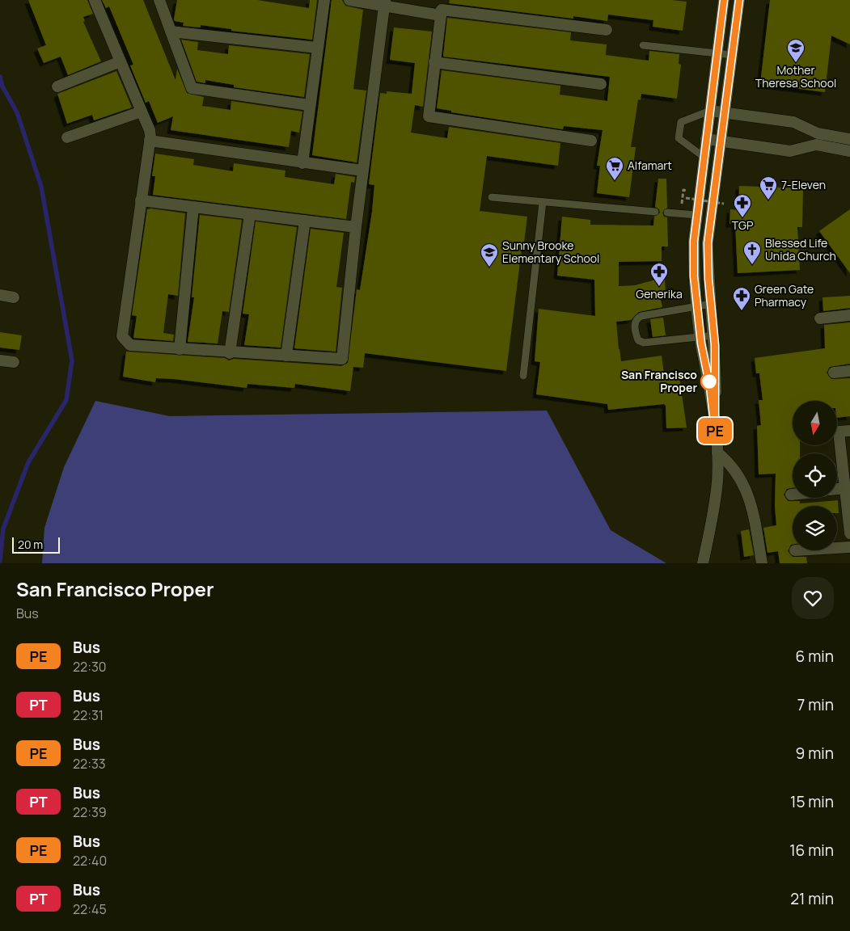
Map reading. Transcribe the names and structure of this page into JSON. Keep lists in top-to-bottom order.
{
  "places": {
    "school or university": ["Mother Theresa School", "Sunny Brooke Elementary School"],
    "supermarket": ["Alfamart", "7-Eleven"],
    "pharmacy": ["TGP", "Generika", "Green Gate Pharmacy"],
    "church": ["Blessed Life Unida Church"],
    "other": ["San Francisco Proper"]
  },
  "lines": ["bus line PE"],
  "scale_bar": "20 m",
  "north": "bottom",
  "page": {
    "on_map": "PE",
    "scale": "20 m",
    "heading": ["San Francisco Proper", "Bus"],
    "list": [
      {
        "mark": "PE",
        "name": "Bus",
        "note": "22:30",
        "value": "6 min"
      },
      {
        "mark": "PT",
        "name": "Bus",
        "note": "22:31",
        "value": "7 min"
      },
      {
        "mark": "PE",
        "name": "Bus",
        "note": "22:33",
        "value": "9 min"
      },
      {
        "mark": "PT",
        "name": "Bus",
        "note": "22:39",
        "value": "15 min"
      },
      {
        "mark": "PE",
        "name": "Bus",
        "note": "22:40",
        "value": "16 min"
      },
      {
        "mark": "PT",
        "name": "Bus",
        "note": "22:45",
        "value": "21 min"
      }
    ]
  }
}
